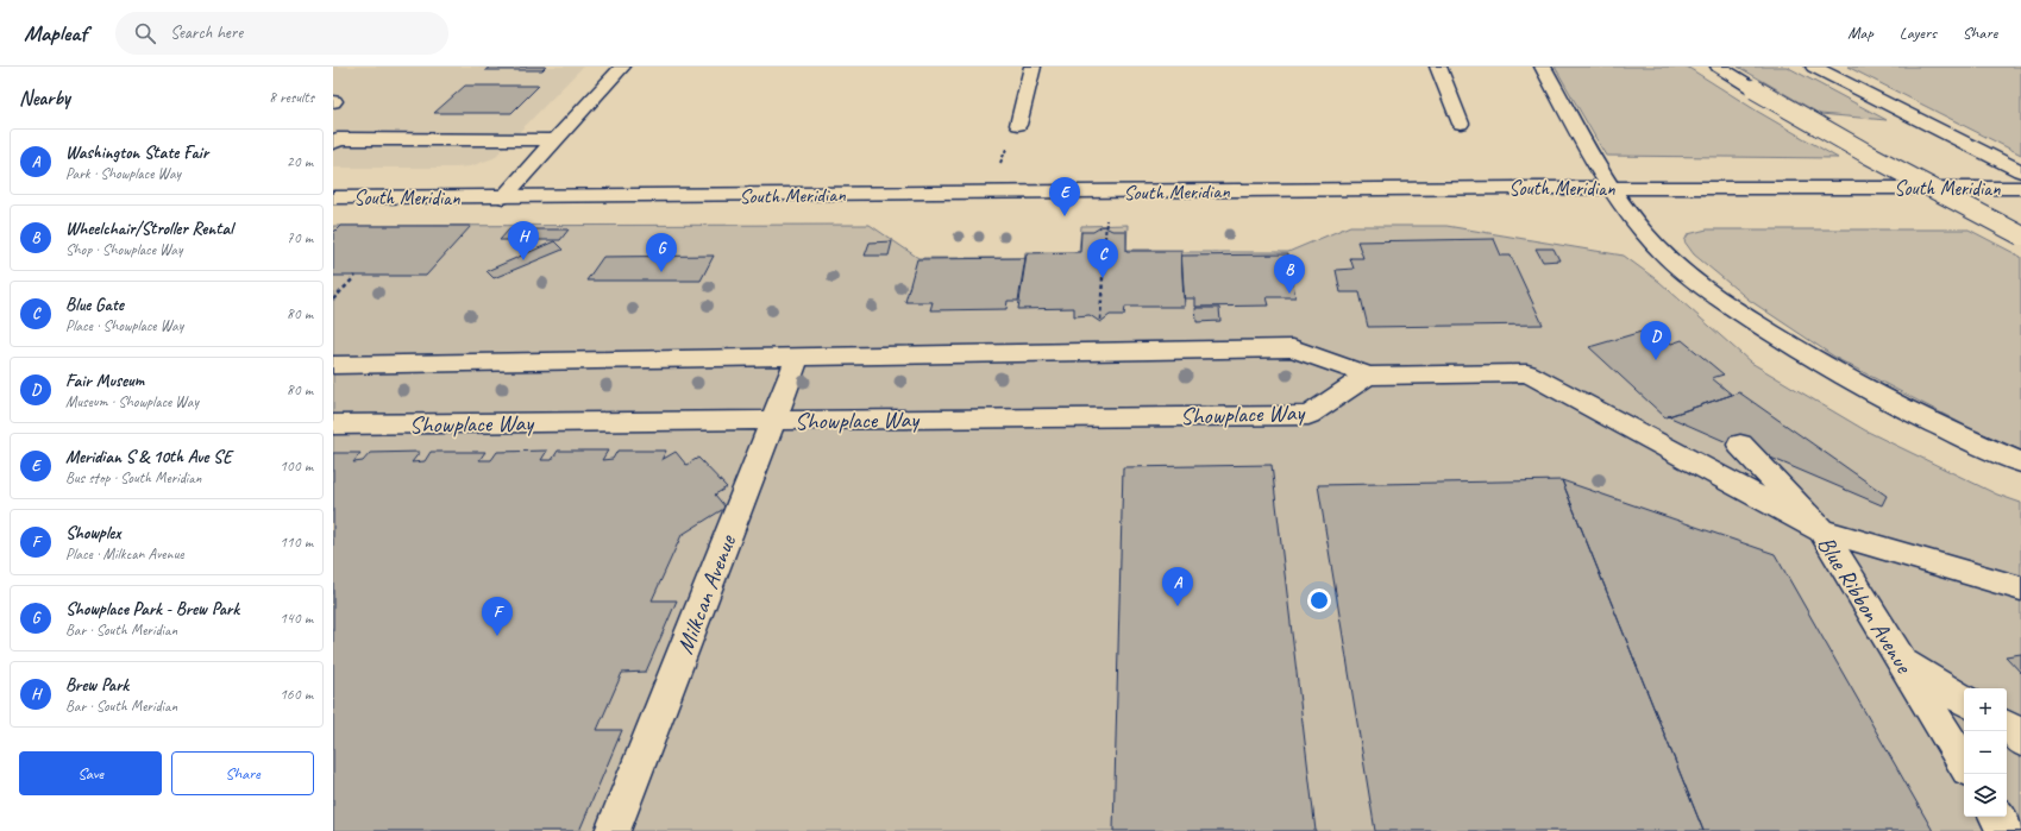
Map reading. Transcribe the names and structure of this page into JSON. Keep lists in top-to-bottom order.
{
  "streets": {
    "main road": [
      "South Meridian",
      "Showplace Way",
      "Milkcan Avenue",
      "Blue Ribbon Avenue"
    ]
  },
  "crossings": [
    ["Showplace Way", "Milkcan Avenue"],
    ["Showplace Way", "Blue Ribbon Avenue"]
  ],
  "page": {
    "header": "Mapleaf",
    "search": "Search here",
    "nav": ["Map", "Layers", "Share"],
    "heading": ["Nearby", "8 results"],
    "list": [
      {
        "mark": "A",
        "name": "Washington State Fair",
        "note": "Park · Showplace Way",
        "value": "20 m"
      },
      {
        "mark": "B",
        "name": "Wheelchair/Stroller Rental",
        "note": "Shop · Showplace Way",
        "value": "70 m"
      },
      {
        "mark": "C",
        "name": "Blue Gate",
        "note": "Place · Showplace Way",
        "value": "80 m"
      },
      {
        "mark": "D",
        "name": "Fair Museum",
        "note": "Museum · Showplace Way",
        "value": "80 m"
      },
      {
        "mark": "E",
        "name": "Meridian S & 10th Ave SE",
        "note": "Bus stop · South Meridian",
        "value": "100 m"
      },
      {
        "mark": "F",
        "name": "Showplex",
        "note": "Place · Milkcan Avenue",
        "value": "110 m"
      },
      {
        "mark": "G",
        "name": "Showplace Park - Brew Park",
        "note": "Bar · South Meridian",
        "value": "140 m"
      },
      {
        "mark": "H",
        "name": "Brew Park",
        "note": "Bar · South Meridian",
        "value": "160 m"
      }
    ],
    "pins": [
      "E",
      "H",
      "G",
      "C",
      "B",
      "D",
      "A",
      "F"
    ],
    "map_buttons": ["+", "−"],
    "buttons": ["Save", "Share"]
  }
}
